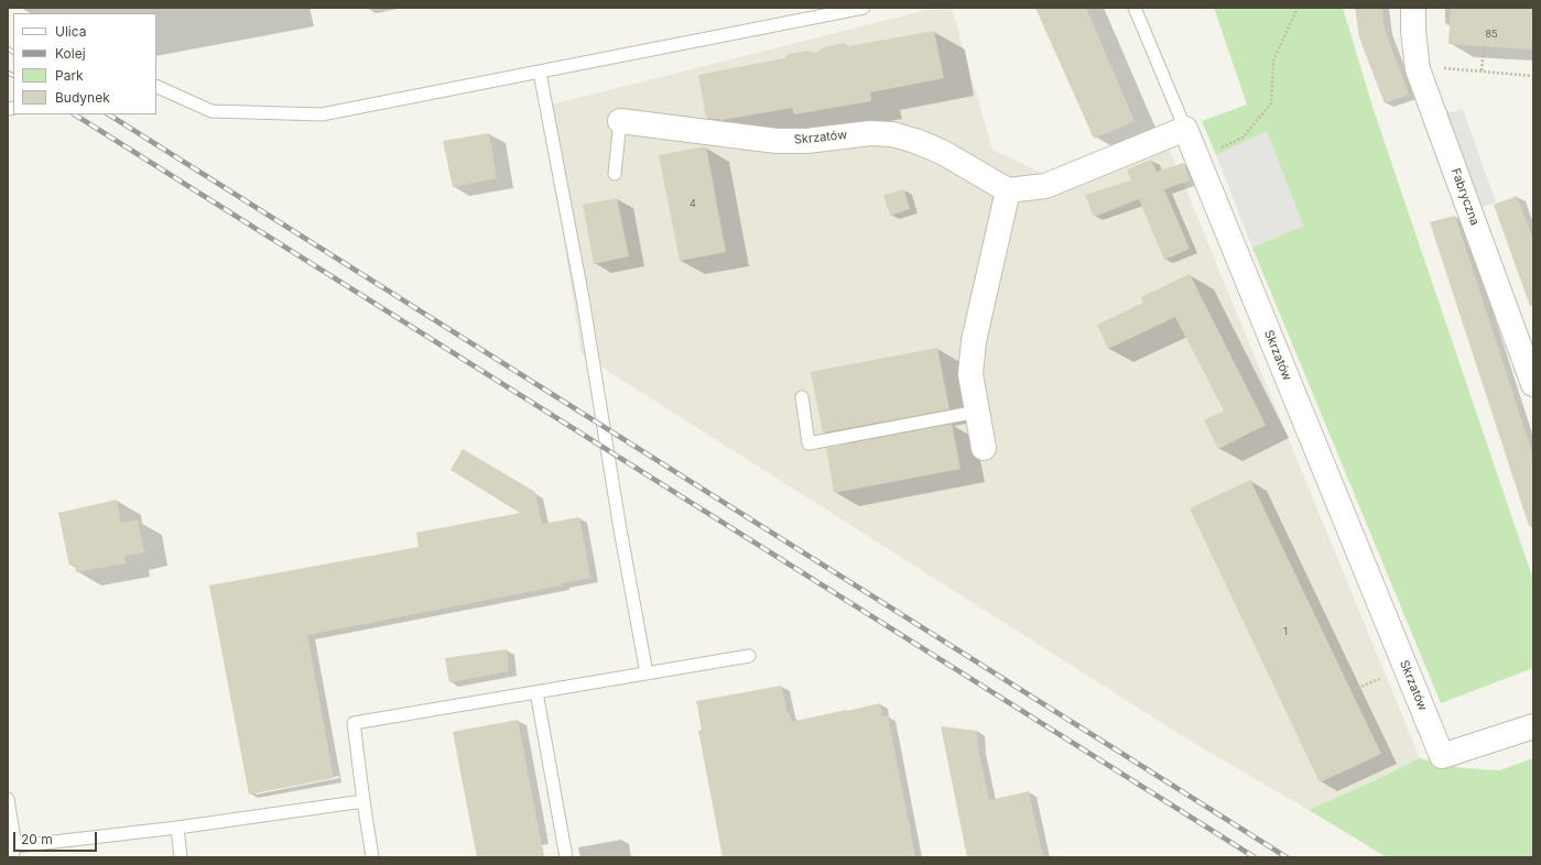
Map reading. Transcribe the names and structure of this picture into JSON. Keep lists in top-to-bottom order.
{
  "streets": {
    "street": ["Skrzatów", "Fabryczna"]
  },
  "house_numbers": ["85", "4", "1"],
  "legend": [
    "Ulica",
    "Kolej",
    "Park",
    "Budynek"
  ],
  "scale_bar": "20 m"
}
